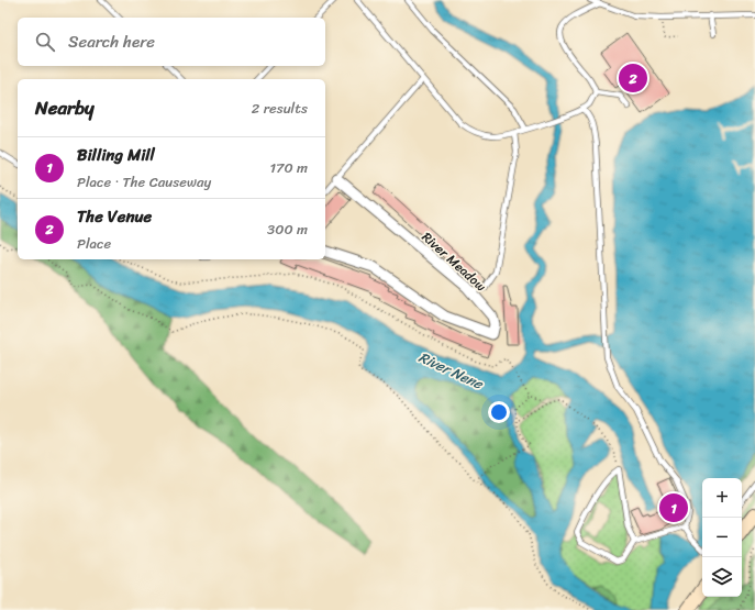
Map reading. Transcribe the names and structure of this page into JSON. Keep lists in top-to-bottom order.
{
  "streets": {
    "street": ["River Meadow"]
  },
  "water": ["River Nene"],
  "page": {
    "search": "Search here",
    "pins": ["2", "1"],
    "heading": ["Nearby", "2 results"],
    "list": [
      {
        "mark": "1",
        "name": "Billing Mill",
        "note": "Place · The Causeway",
        "value": "170 m"
      },
      {
        "mark": "2",
        "name": "The Venue",
        "note": "Place",
        "value": "300 m"
      }
    ],
    "map_buttons": ["+", "−"]
  }
}
